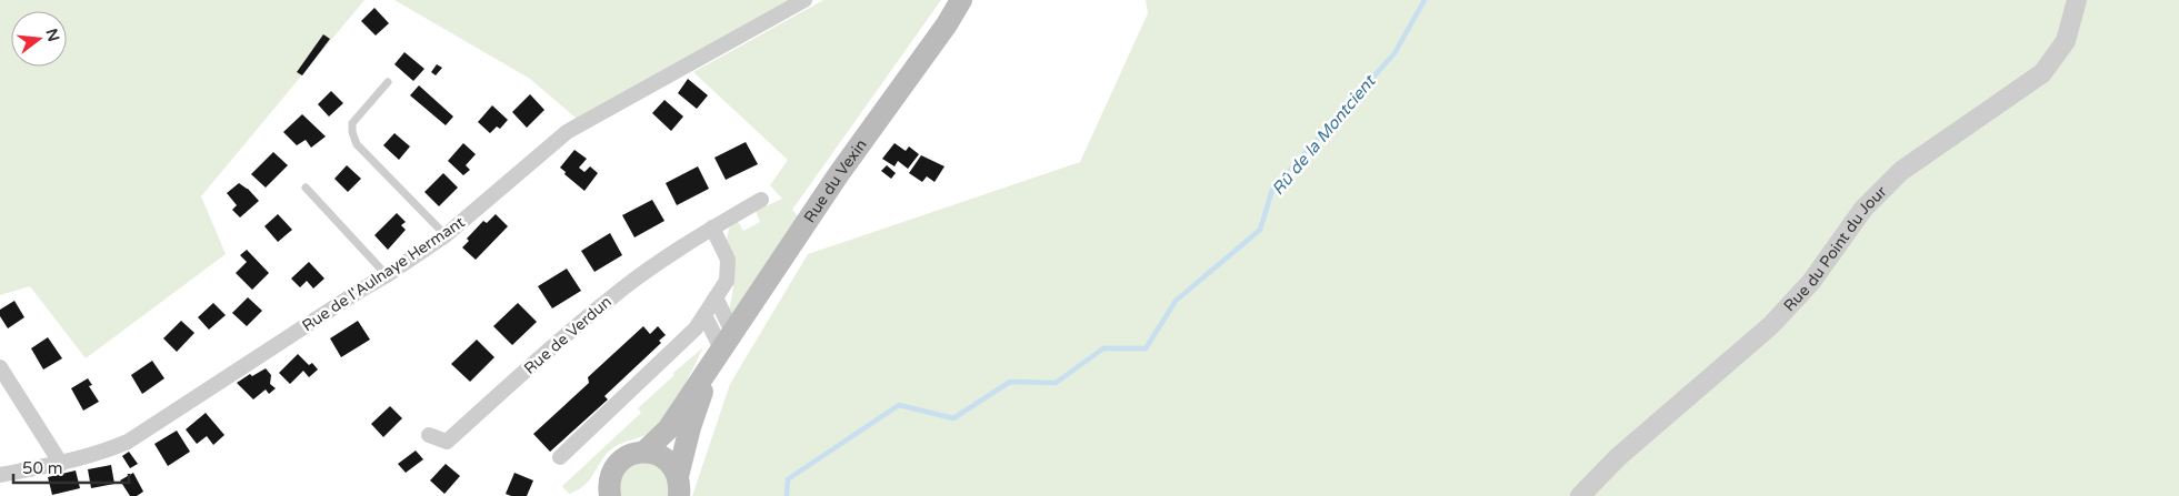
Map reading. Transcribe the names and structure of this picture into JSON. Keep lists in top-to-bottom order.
{
  "streets": {
    "main road": ["Rue du Vexin"],
    "street": ["Rue du Point du Jour", "Rue de l'Aulnaye Hermant", "Rue de Verdun"]
  },
  "water": ["Rû de la Montcient"],
  "scale_bar": "50 m",
  "north": "right"
}
